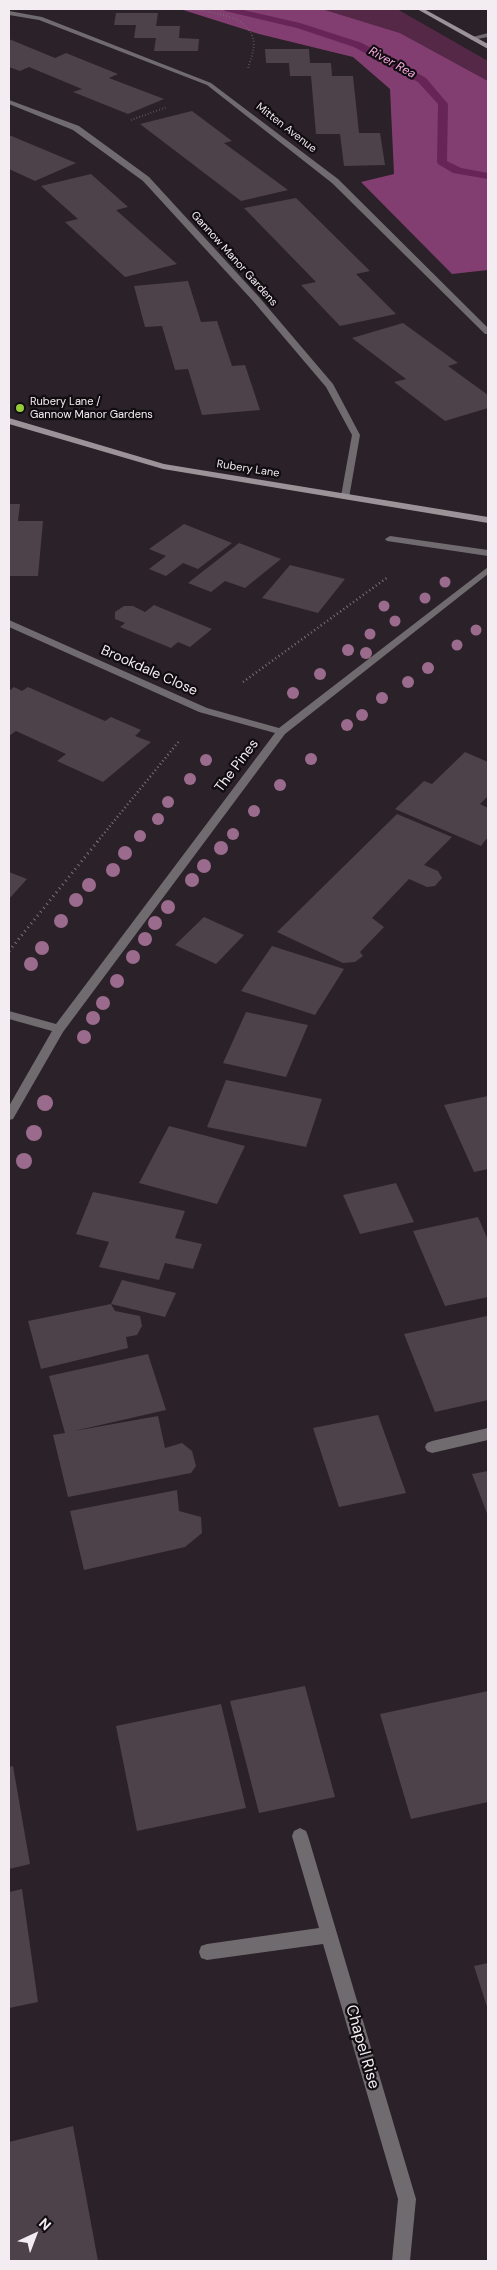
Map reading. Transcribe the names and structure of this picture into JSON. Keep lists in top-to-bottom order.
{
  "streets": {
    "street": [
      "Mitten Avenue",
      "Gannow Manor Gardens",
      "Rubery Lane",
      "Brookdale Close",
      "The Pines",
      "Chapel Rise"
    ]
  },
  "crossings": [
    ["Gannow Manor Gardens", "Rubery Lane"],
    ["Brookdale Close", "The Pines"]
  ],
  "water": ["River Rea"],
  "places": ["Rubery Lane / Gannow Manor Gardens"],
  "north": "top right"
}
